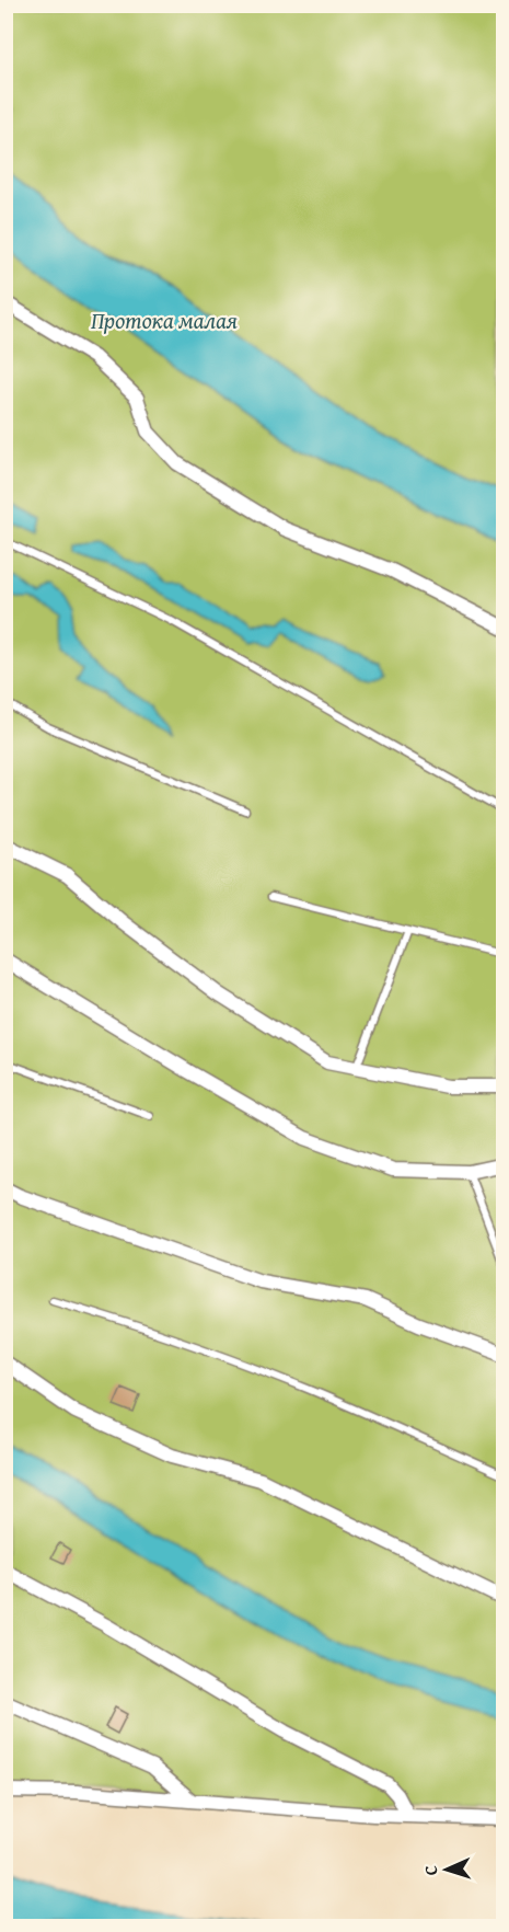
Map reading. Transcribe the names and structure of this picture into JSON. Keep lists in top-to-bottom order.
{
  "water": ["Протока малая"],
  "north": "left"
}
